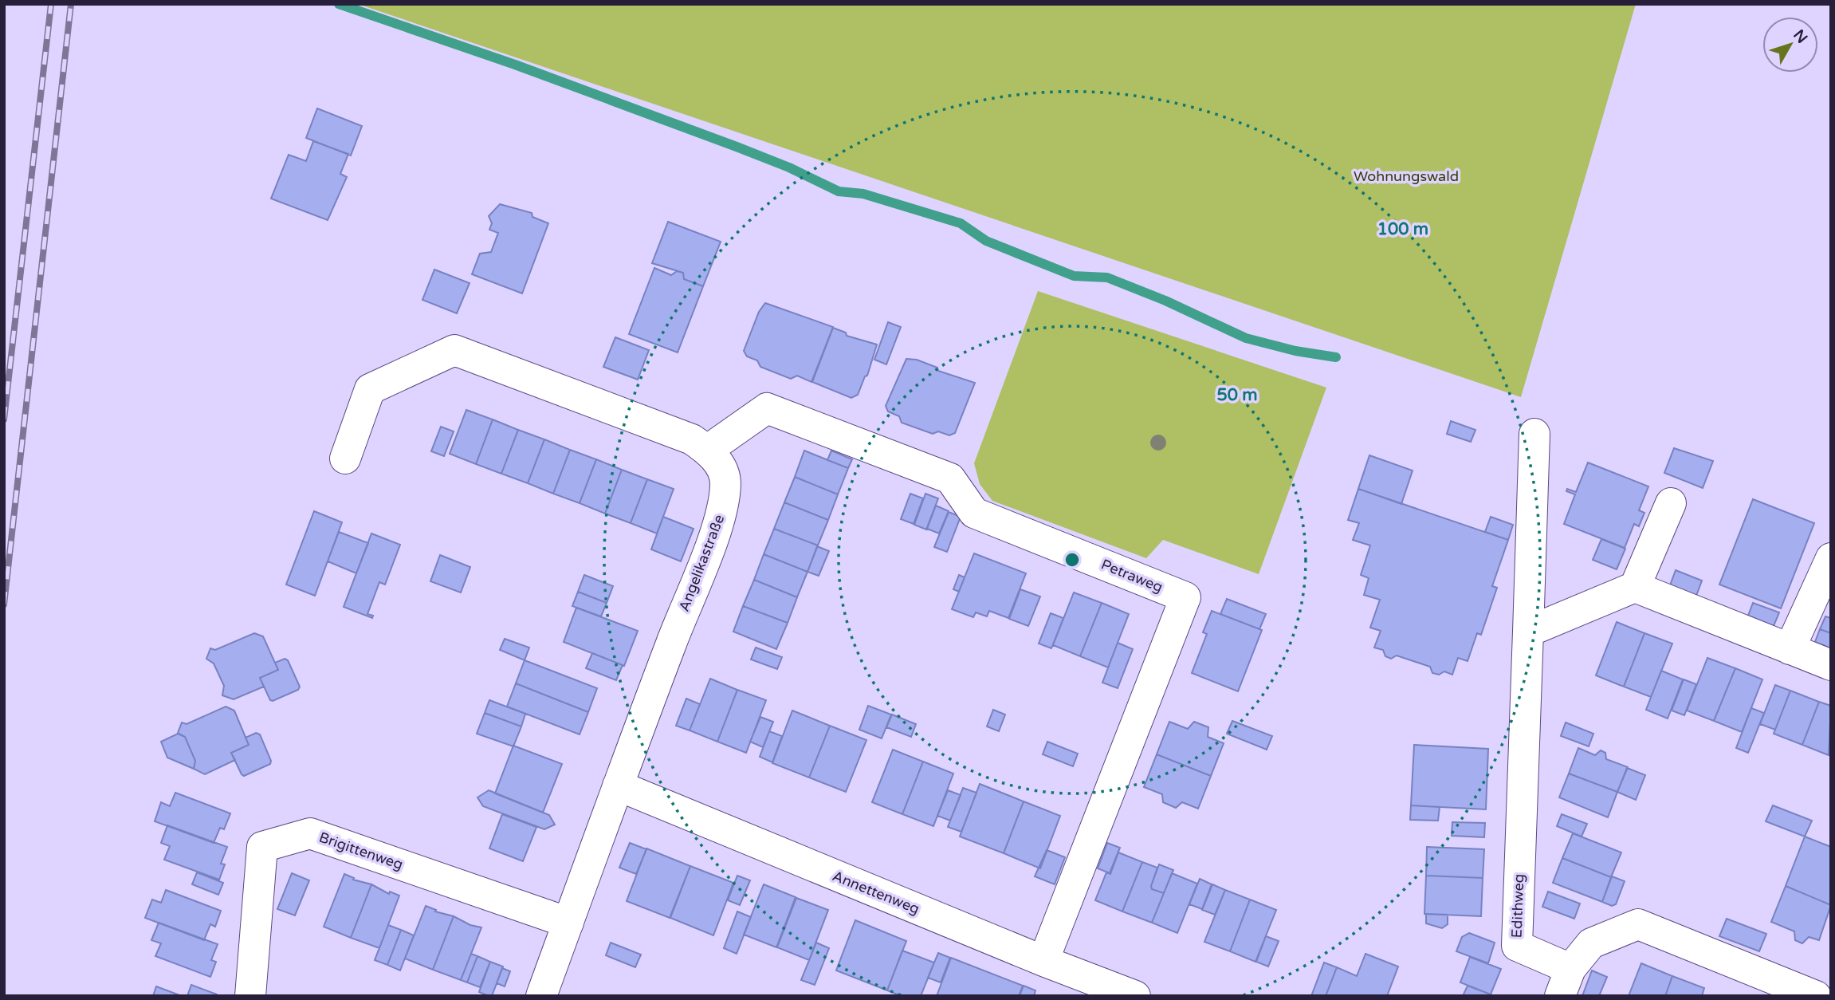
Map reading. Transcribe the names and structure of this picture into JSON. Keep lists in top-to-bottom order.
{
  "streets": {
    "street": [
      "Angelikastraße",
      "Petraweg",
      "Brigittenweg",
      "Annettenweg",
      "Edithweg"
    ]
  },
  "crossings": [
    ["Angelikastraße", "Petraweg"],
    ["Angelikastraße", "Brigittenweg"],
    ["Angelikastraße", "Annettenweg"],
    ["Petraweg", "Annettenweg"]
  ],
  "parks": ["Wohnungswald"],
  "north": "top right",
  "rings": ["100 m", "50 m"]
}
